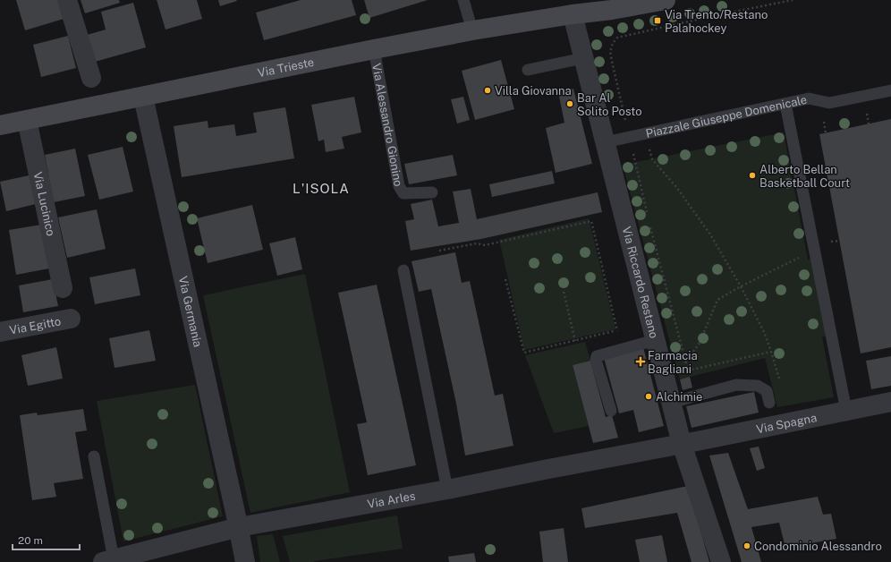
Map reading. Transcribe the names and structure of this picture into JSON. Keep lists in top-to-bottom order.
{
  "streets": {
    "street": [
      "Via Trieste",
      "Via Lucinico",
      "Via Riccardo Restano",
      "Via Germania",
      "Via Egitto",
      "Via Spagna",
      "Via Arles"
    ],
    "lane": ["Piazzale Giuseppe Domenicale", "Via Alessandro Gionino"]
  },
  "crossings": [
    ["Via Trieste", "Via Alessandro Gionino"],
    ["Via Trieste", "Via Lucinico"],
    ["Via Trieste", "Via Riccardo Restano"],
    ["Via Trieste", "Via Germania"],
    ["Piazzale Giuseppe Domenicale", "Via Riccardo Restano"],
    ["Via Riccardo Restano", "Via Spagna"],
    ["Via Riccardo Restano", "Via Arles"],
    ["Via Germania", "Via Arles"],
    ["Via Spagna", "Via Arles"]
  ],
  "districts": ["L'ISOLA"],
  "places": {
    "transit": ["Via Trento/Restano Palahockey"],
    "other": [
      "Villa Giovanna",
      "Bar Al Solito Posto",
      "Alberto Bellan Basketball Court",
      "Alchimie",
      "Condominio Alessandro"
    ],
    "health": ["Farmacia Bagliani"]
  },
  "scale_bar": "20 m"
}
